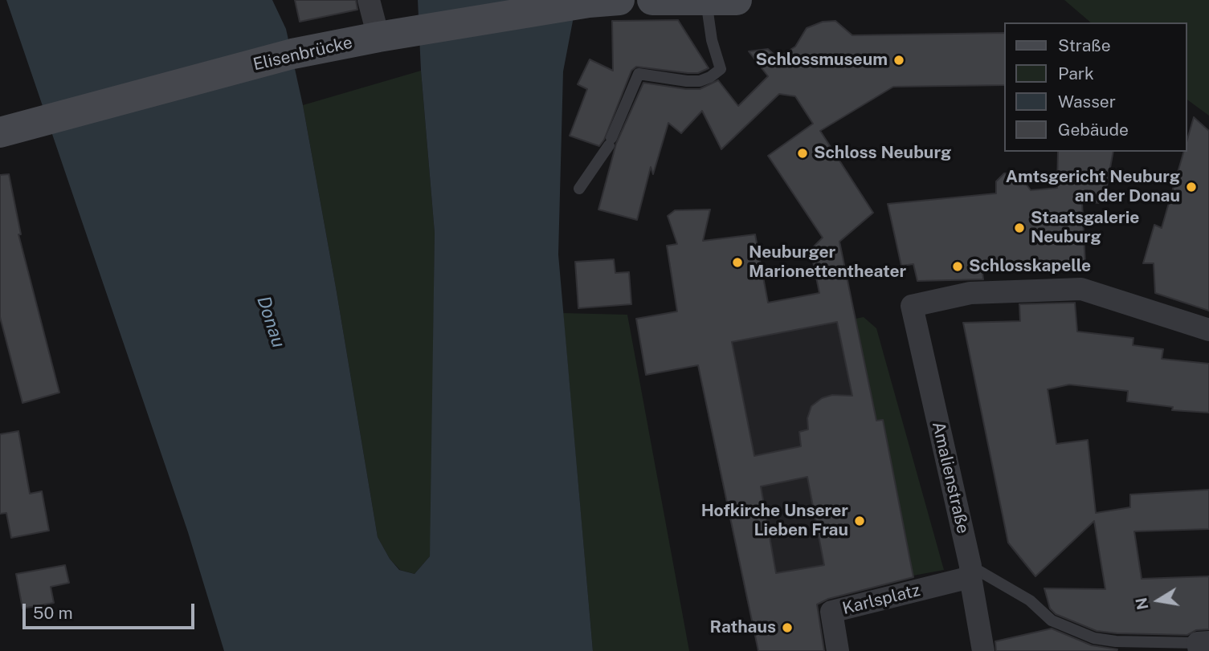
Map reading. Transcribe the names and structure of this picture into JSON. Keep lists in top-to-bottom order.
{
  "streets": {
    "main road": ["Elisenbrücke"],
    "street": ["Amalienstraße", "Karlsplatz"]
  },
  "crossings": [
    ["Amalienstraße", "Karlsplatz"]
  ],
  "water": ["Donau"],
  "places": [
    "Schlossmuseum",
    "Schloss Neuburg",
    "Amtsgericht Neuburg an der Donau",
    "Staatsgalerie Neuburg",
    "Neuburger Marionettentheater",
    "Schlosskapelle",
    "Hofkirche Unserer Lieben Frau",
    "Rathaus"
  ],
  "legend": [
    "Straße",
    "Park",
    "Wasser",
    "Gebäude"
  ],
  "scale_bar": "50 m",
  "north": "left"
}
